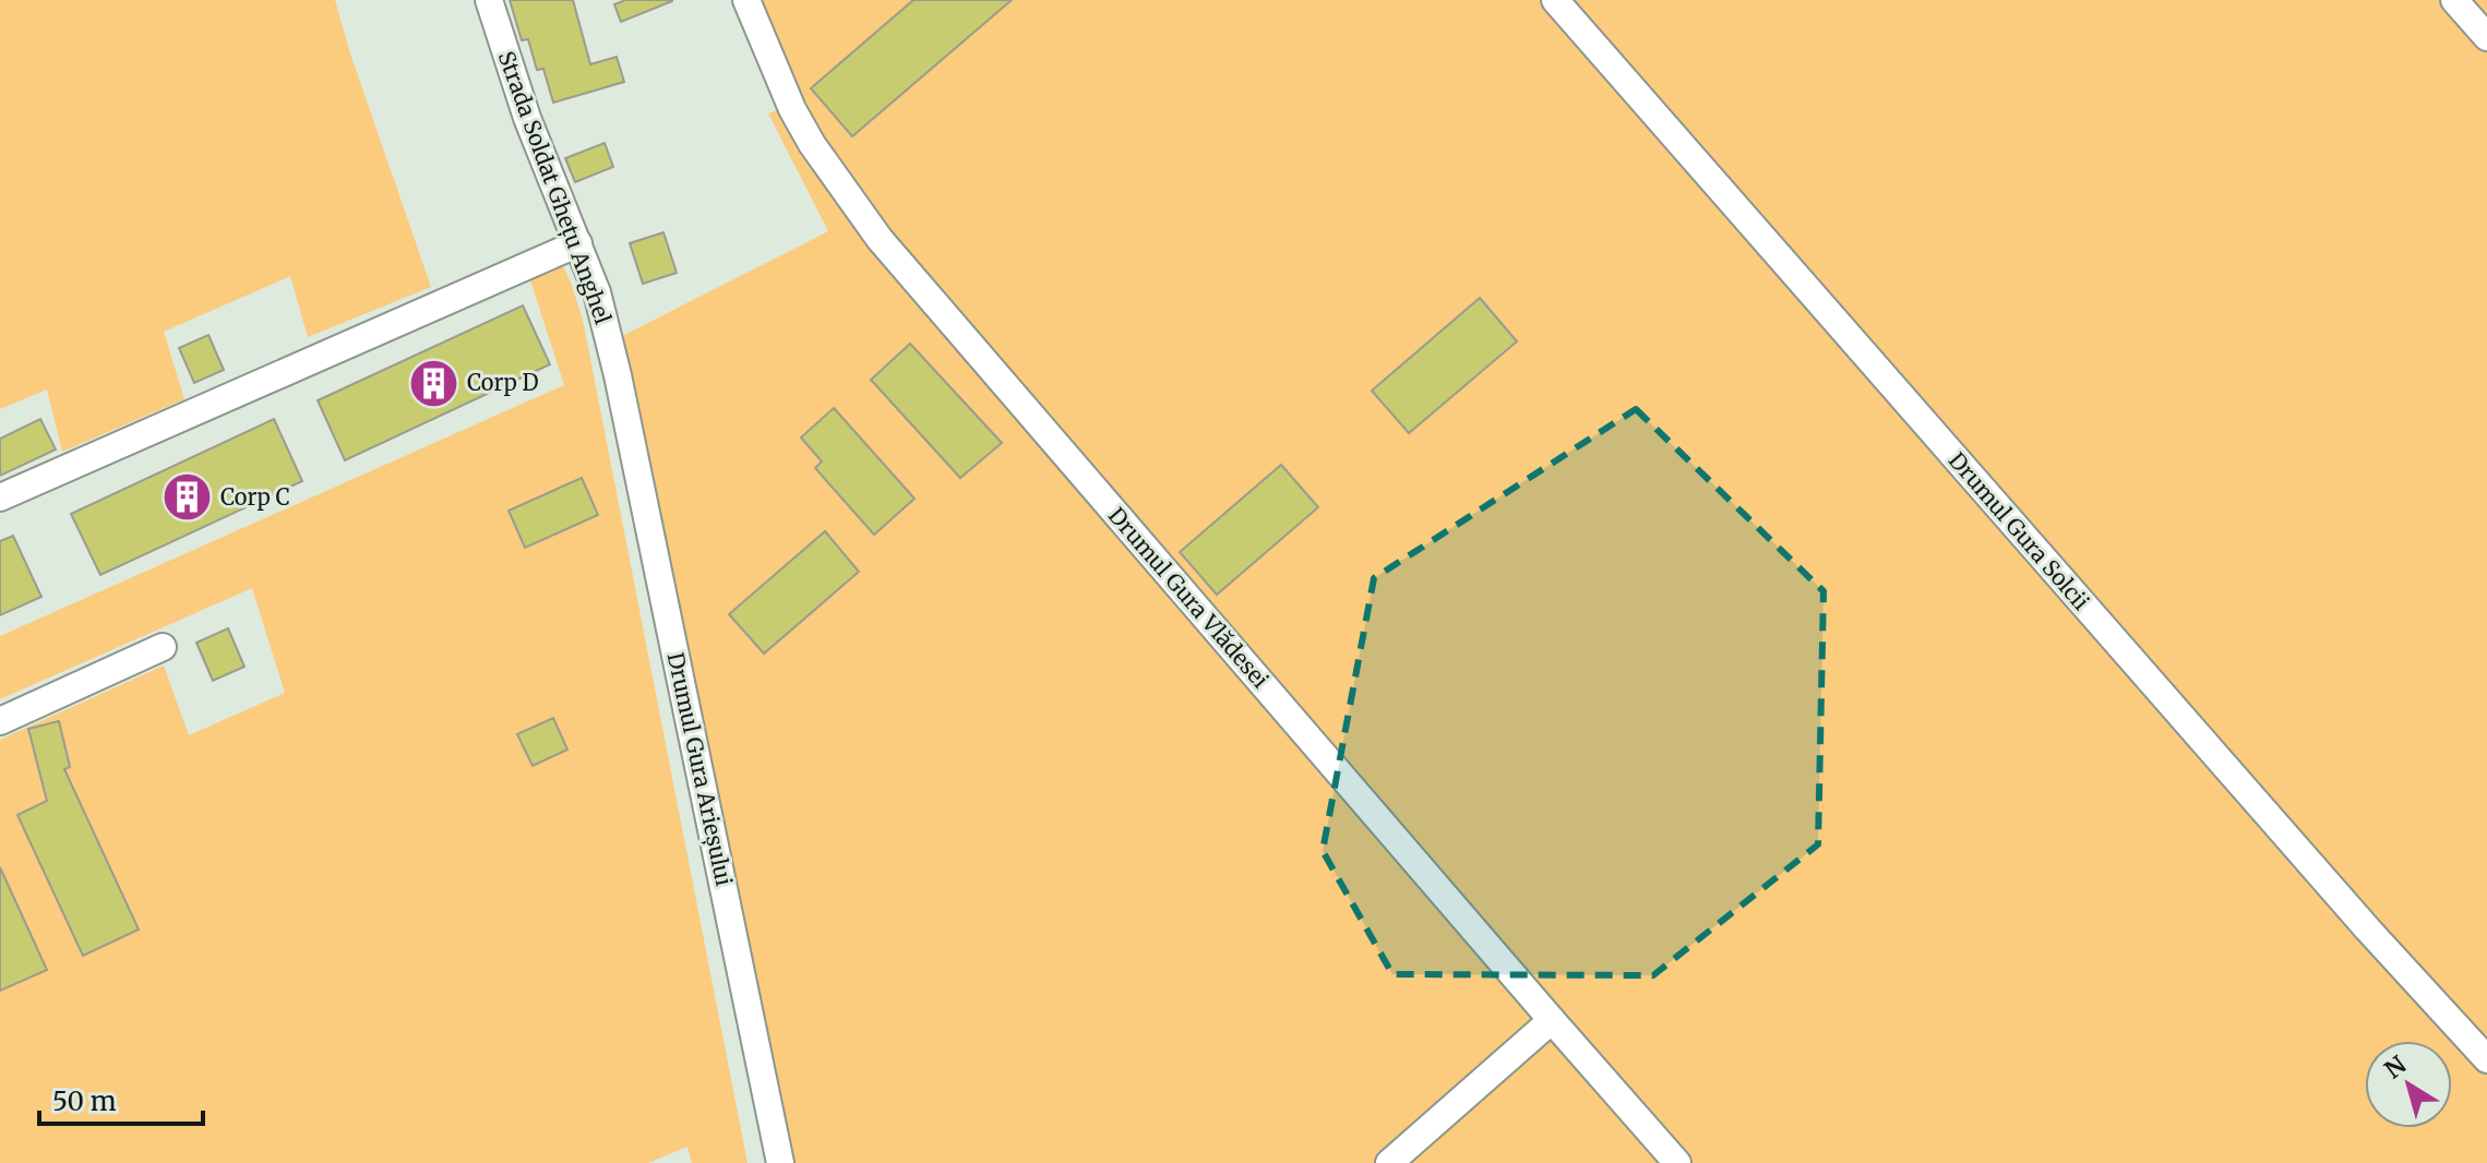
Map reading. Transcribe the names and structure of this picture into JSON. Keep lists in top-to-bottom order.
{
  "streets": {
    "street": [
      "Strada Soldat Ghețu Anghel",
      "Drumul Gura Solcii",
      "Drumul Gura Vlădesei",
      "Drumul Gura Arieșului"
    ]
  },
  "crossings": [
    ["Strada Soldat Ghețu Anghel", "Drumul Gura Arieșului"]
  ],
  "places": {
    "building": ["Corp D", "Corp C"]
  },
  "scale_bar": "50 m",
  "north": "top left"
}
